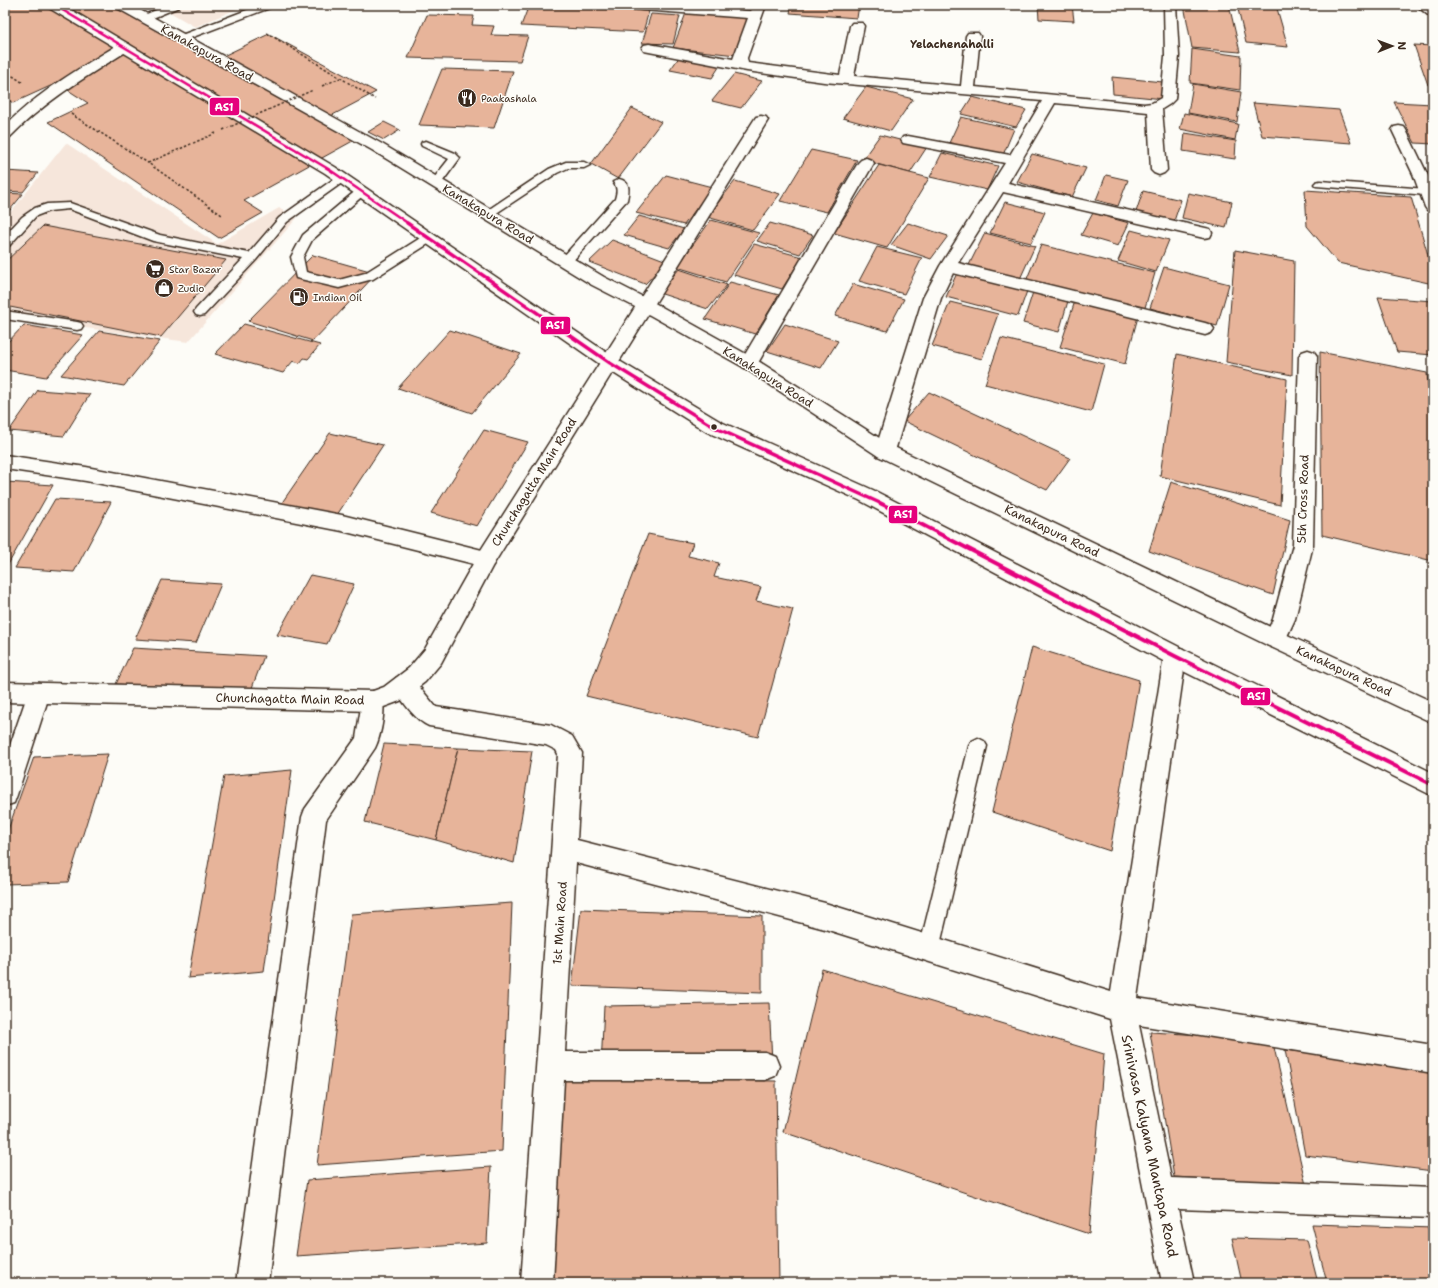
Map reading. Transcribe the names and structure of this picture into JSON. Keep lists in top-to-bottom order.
{
  "streets": {
    "main road": [
      "Kanakapura Road",
      "Chunchagatta Main Road",
      "5th Cross Road",
      "1st Main Road",
      "Srinivasa Kalyana Mantapa Road"
    ]
  },
  "crossings": [
    ["Kanakapura Road", "Chunchagatta Main Road"],
    ["Kanakapura Road", "5th Cross Road"],
    ["Chunchagatta Main Road", "1st Main Road"]
  ],
  "districts": ["Yelachenahalli"],
  "places": {
    "restaurant": ["Paakashala"],
    "supermarket": ["Star Bazar"],
    "shop": ["Zudio"],
    "fuel station": ["Indian Oil"]
  },
  "lines": ["transit line AS1"],
  "north": "right"
}
